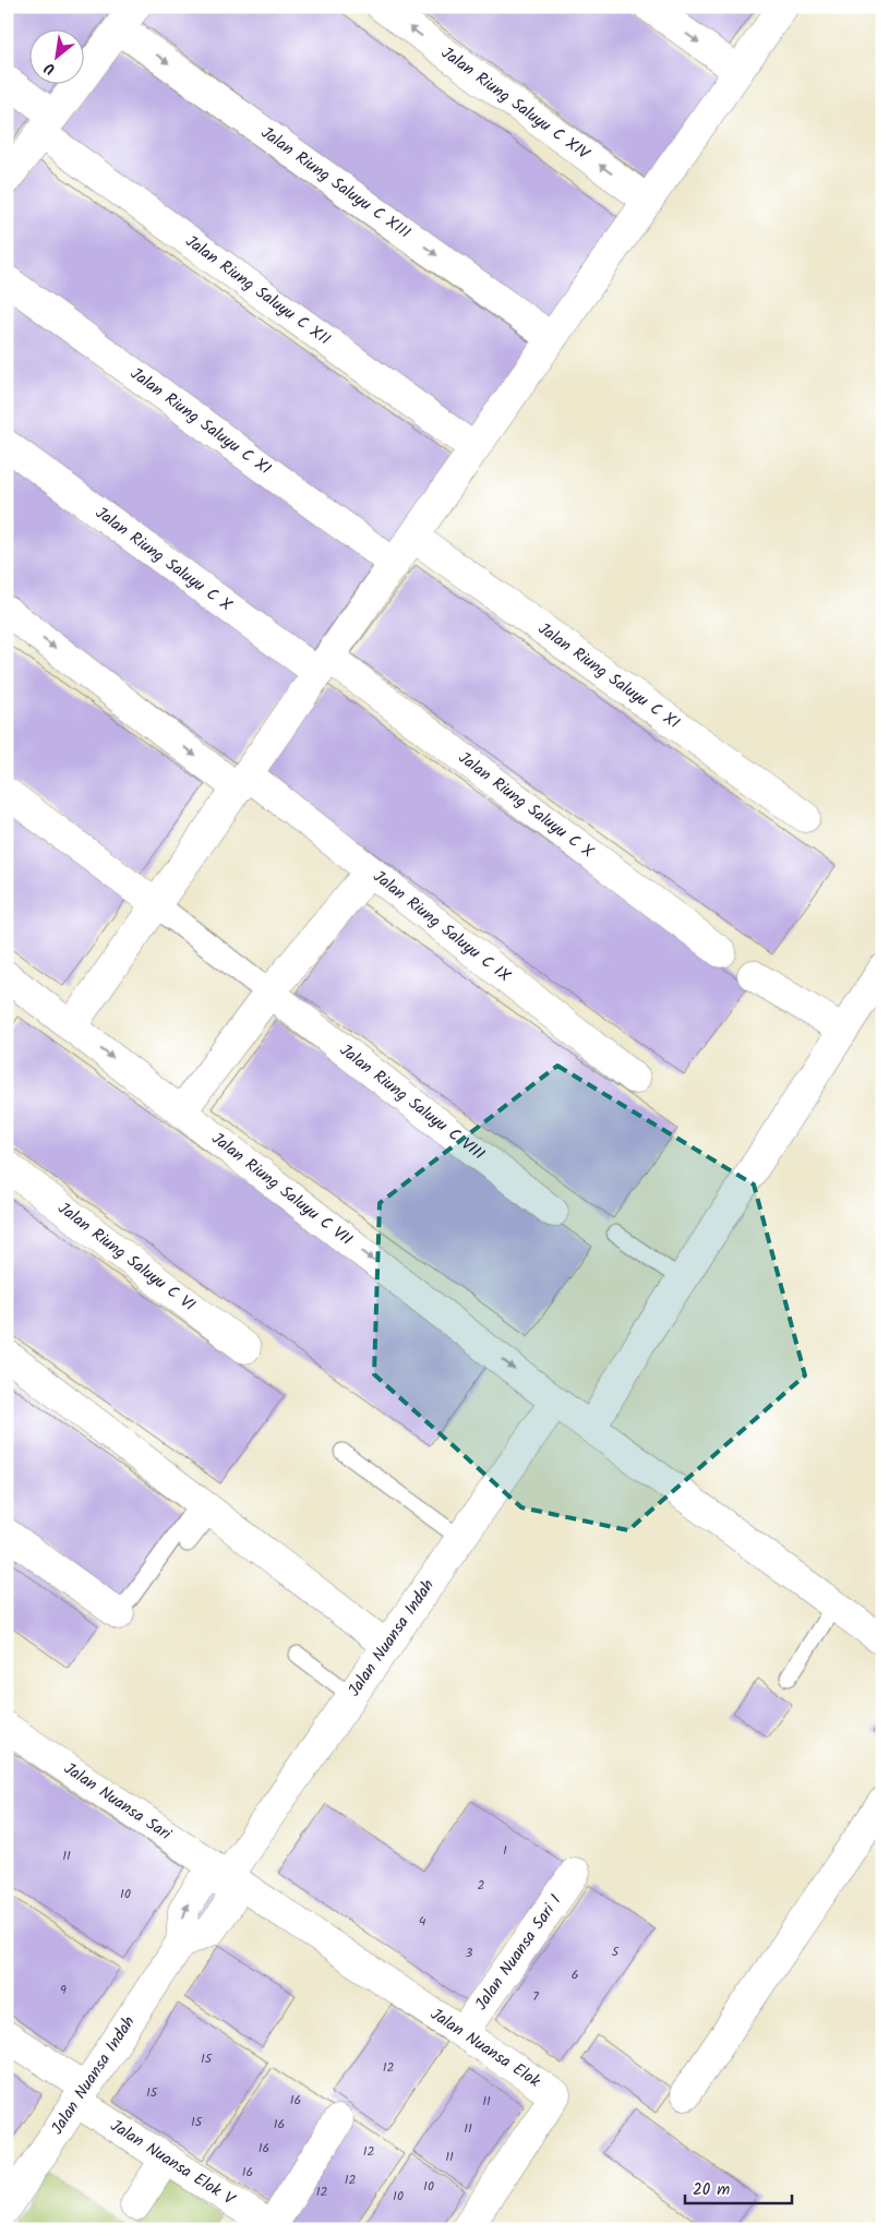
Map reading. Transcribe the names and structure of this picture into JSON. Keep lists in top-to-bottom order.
{
  "streets": {
    "street": [
      "Jalan Riung Saluyu C XIV",
      "Jalan Riung Saluyu C XIII",
      "Jalan Riung Saluyu C XII",
      "Jalan Riung Saluyu C XI",
      "Jalan Riung Saluyu C X",
      "Jalan Riung Saluyu C IX",
      "Jalan Riung Saluyu C VIII",
      "Jalan Riung Saluyu C VII",
      "Jalan Riung Saluyu C VI",
      "Jalan Nuansa Indah",
      "Jalan Nuansa Sari",
      "Jalan Nuansa Sari I",
      "Jalan Nuansa Elok",
      "Jalan Nuansa Elok V"
    ]
  },
  "crossings": [
    ["Jalan Riung Saluyu C VII", "Jalan Nuansa Indah"],
    ["Jalan Nuansa Indah", "Jalan Nuansa Sari"],
    ["Jalan Nuansa Indah", "Jalan Nuansa Elok V"],
    ["Jalan Nuansa Sari", "Jalan Nuansa Elok"],
    ["Jalan Nuansa Sari I", "Jalan Nuansa Elok"]
  ],
  "one_way": ["Jalan Riung Saluyu C XIII", "Jalan Riung Saluyu C VII"],
  "house_numbers": [
    "1",
    "11",
    "2",
    "10",
    "4",
    "5",
    "3",
    "6",
    "9",
    "7",
    "15",
    "12",
    "15",
    "16",
    "11",
    "15",
    "16",
    "11",
    "16",
    "12",
    "11",
    "16",
    "12",
    "10",
    "12",
    "10"
  ],
  "scale_bar": "20 m",
  "north": "bottom left"
}
